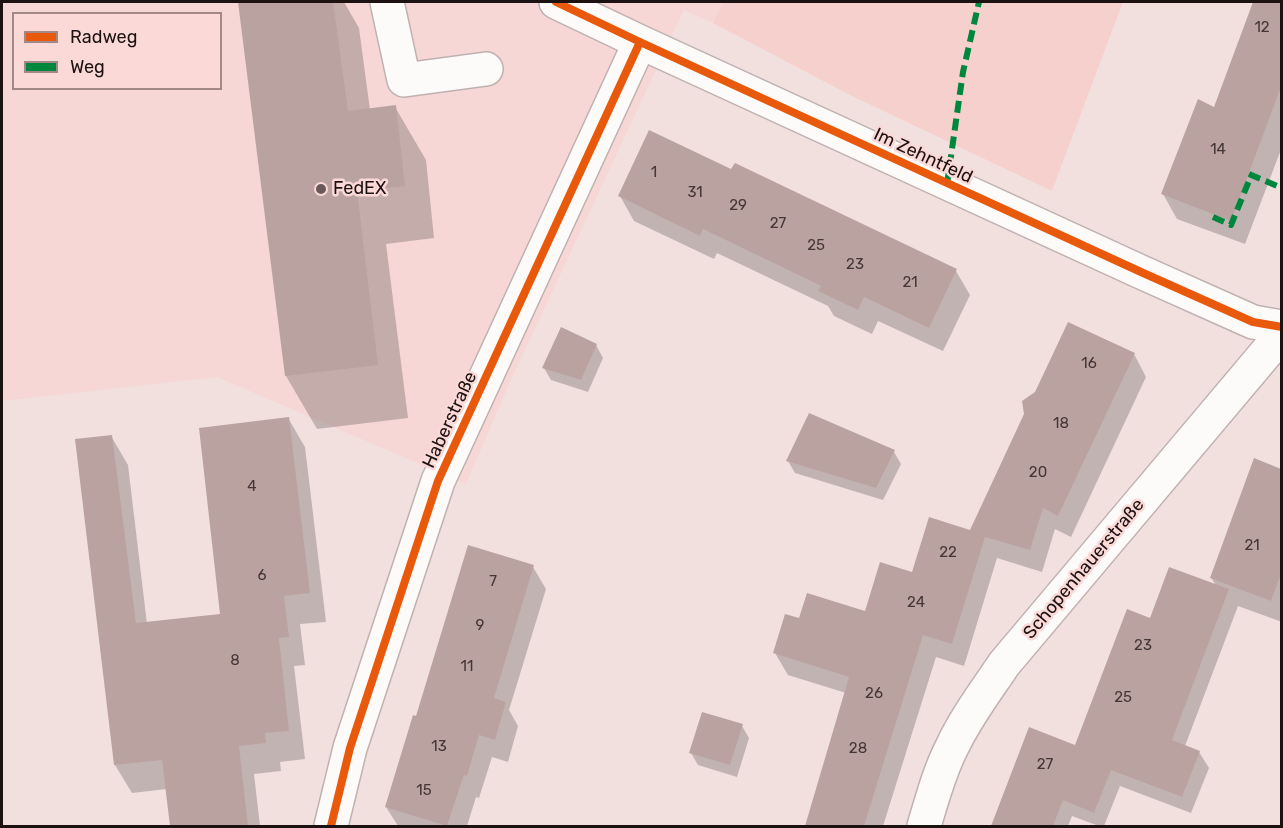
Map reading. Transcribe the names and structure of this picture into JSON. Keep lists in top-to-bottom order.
{
  "streets": {
    "street": ["Im Zehntfeld", "Haberstraße", "Schopenhauerstraße"]
  },
  "crossings": [
    ["Im Zehntfeld", "Haberstraße"]
  ],
  "places": ["FedEX"],
  "house_numbers": [
    "12",
    "14",
    "1",
    "31",
    "29",
    "27",
    "25",
    "23",
    "21",
    "16",
    "18",
    "20",
    "4",
    "21",
    "22",
    "6",
    "7",
    "24",
    "9",
    "23",
    "8",
    "11",
    "26",
    "25",
    "13",
    "28",
    "27",
    "15"
  ],
  "legend": ["Radweg", "Weg"]
}
